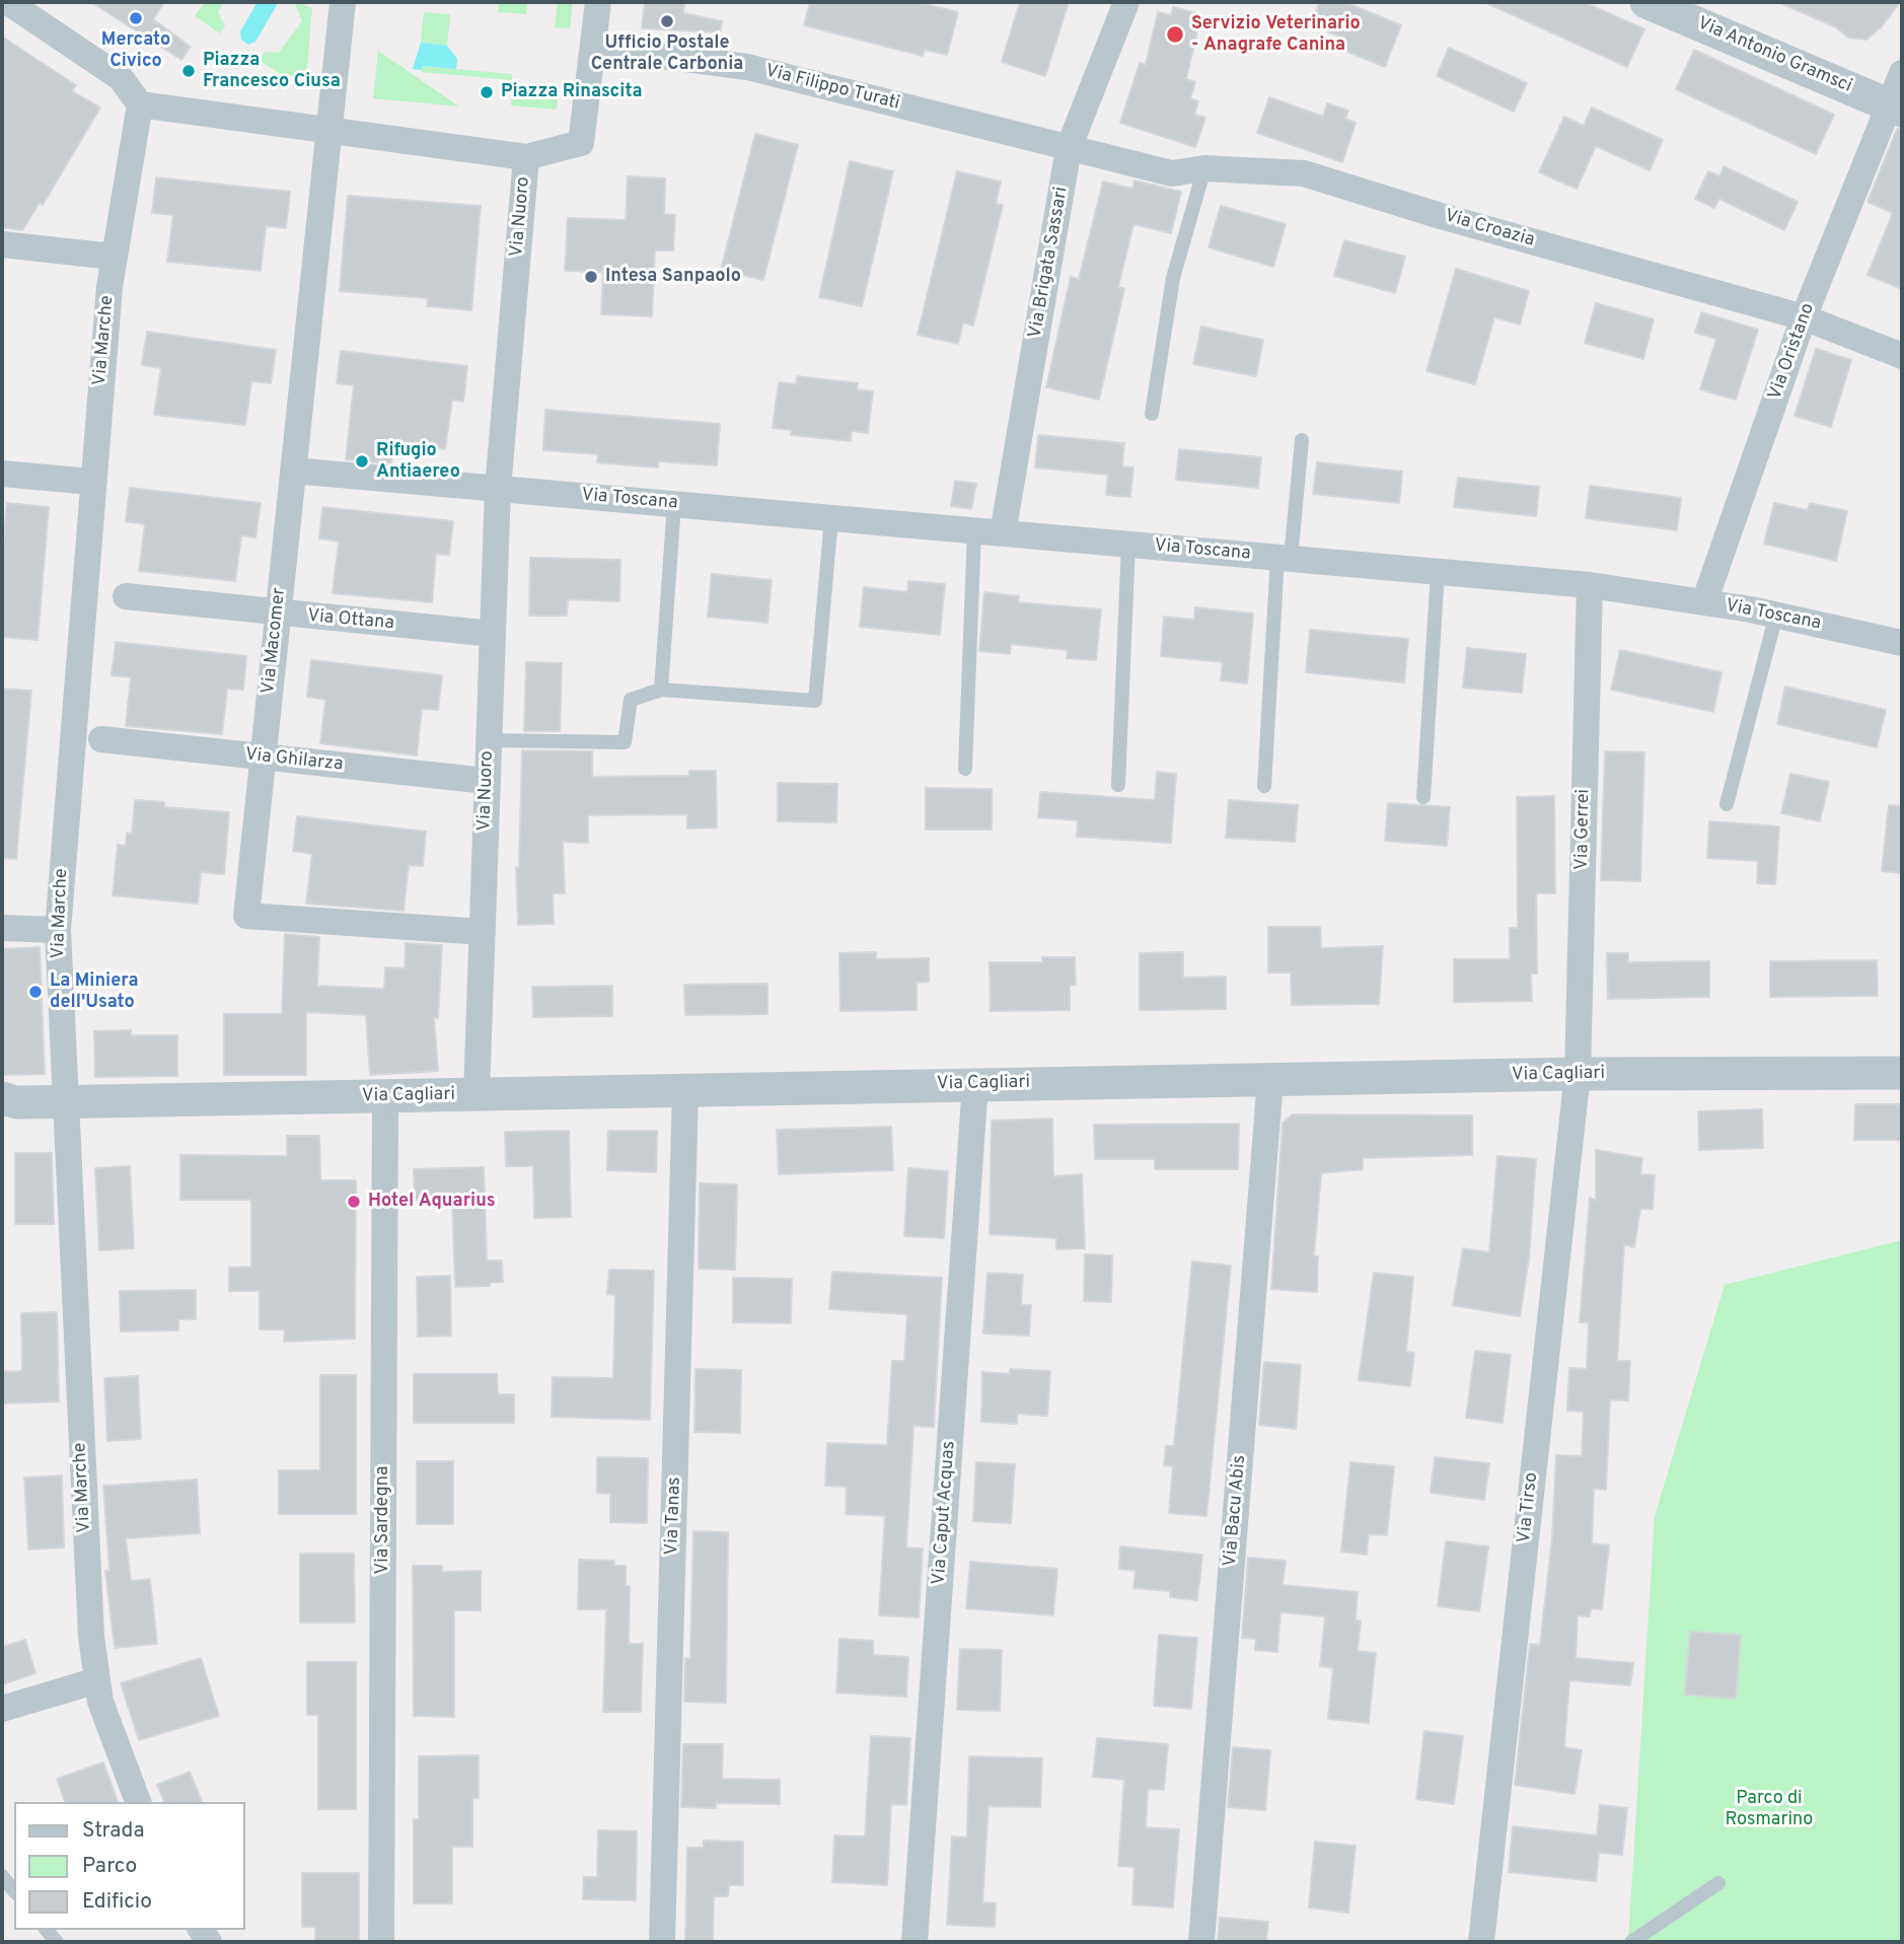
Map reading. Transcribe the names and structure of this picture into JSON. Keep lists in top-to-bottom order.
{
  "streets": {
    "street": [
      "Via Antonio Gramsci",
      "Via Filippo Turati",
      "Via Nuoro",
      "Via Croazia",
      "Via Brigata Sassari",
      "Via Marche",
      "Via Oristano",
      "Via Toscana",
      "Via Ottana",
      "Via Macomer",
      "Via Ghilarza",
      "Via Gerrei",
      "Via Cagliari",
      "Via Tirso",
      "Via Bacu Abis",
      "Via Caput Acquas",
      "Via Tanas",
      "Via Sardegna"
    ]
  },
  "crossings": [
    ["Via Antonio Gramsci", "Via Oristano"],
    ["Via Filippo Turati", "Via Croazia"],
    ["Via Filippo Turati", "Via Brigata Sassari"],
    ["Via Nuoro", "Via Toscana"],
    ["Via Nuoro", "Via Ottana"],
    ["Via Nuoro", "Via Macomer"],
    ["Via Nuoro", "Via Ghilarza"],
    ["Via Nuoro", "Via Cagliari"],
    ["Via Croazia", "Via Brigata Sassari"],
    ["Via Croazia", "Via Oristano"],
    ["Via Brigata Sassari", "Via Toscana"],
    ["Via Marche", "Via Cagliari"],
    ["Via Oristano", "Via Toscana"],
    ["Via Toscana", "Via Gerrei"],
    ["Via Ottana", "Via Macomer"],
    ["Via Macomer", "Via Ghilarza"],
    ["Via Gerrei", "Via Cagliari"],
    ["Via Gerrei", "Via Tirso"],
    ["Via Cagliari", "Via Tirso"],
    ["Via Cagliari", "Via Bacu Abis"],
    ["Via Cagliari", "Via Caput Acquas"],
    ["Via Cagliari", "Via Tanas"],
    ["Via Cagliari", "Via Sardegna"]
  ],
  "parks": ["Parco di Rosmarino"],
  "places": [
    "Mercato Civico",
    "Ufficio Postale Centrale Carbonia",
    "Servizio Veterinario - Anagrafe Canina",
    "Piazza Francesco Ciusa",
    "Piazza Rinascita",
    "Intesa Sanpaolo",
    "Rifugio Antiaereo",
    "La Miniera dell'Usato",
    "Hotel Aquarius"
  ],
  "legend": ["Strada", "Parco", "Edificio"]
}
